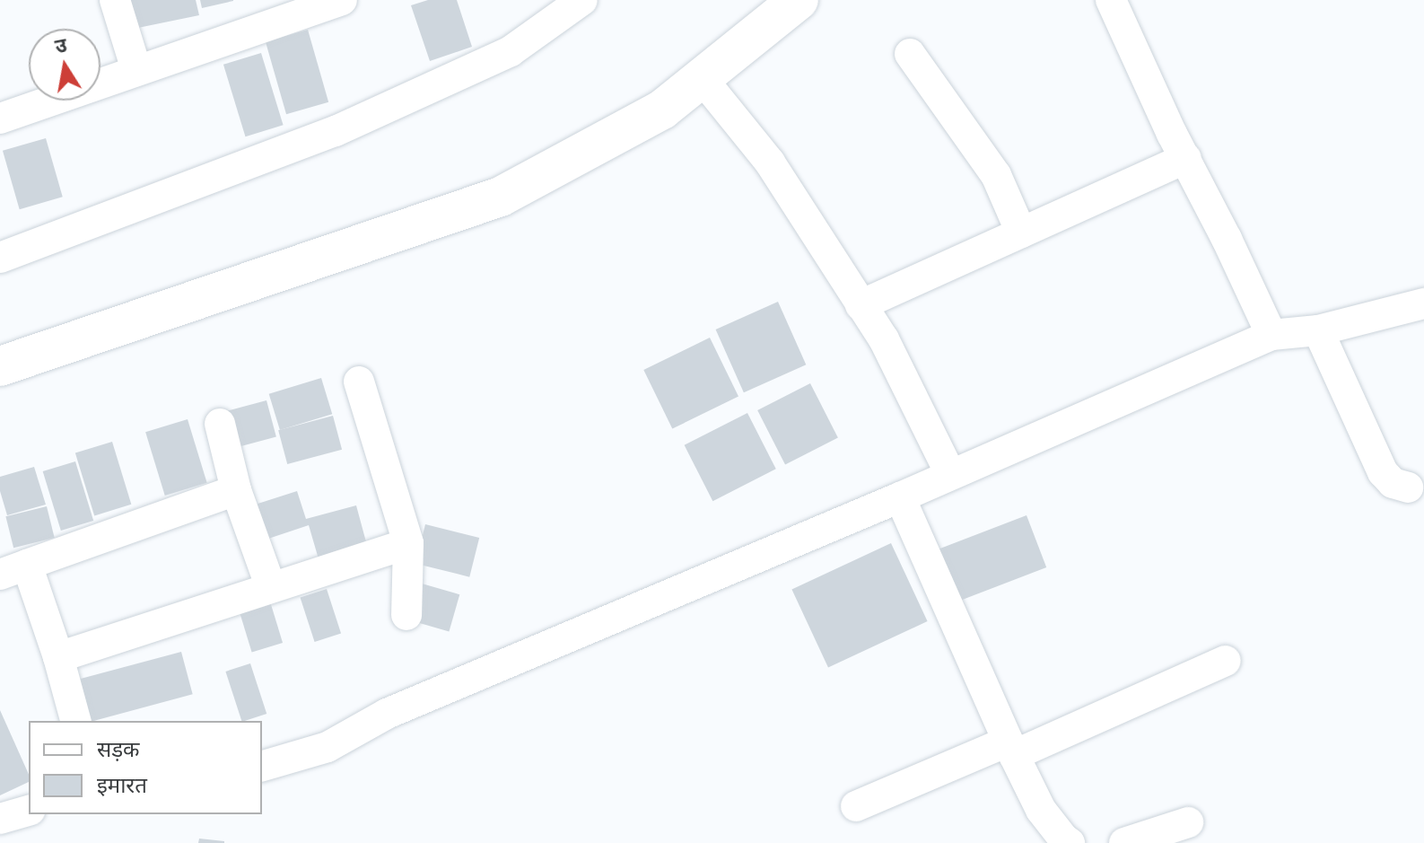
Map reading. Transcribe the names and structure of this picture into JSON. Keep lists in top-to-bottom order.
{
  "legend": ["सड़क", "इमारत"],
  "north": "top"
}
